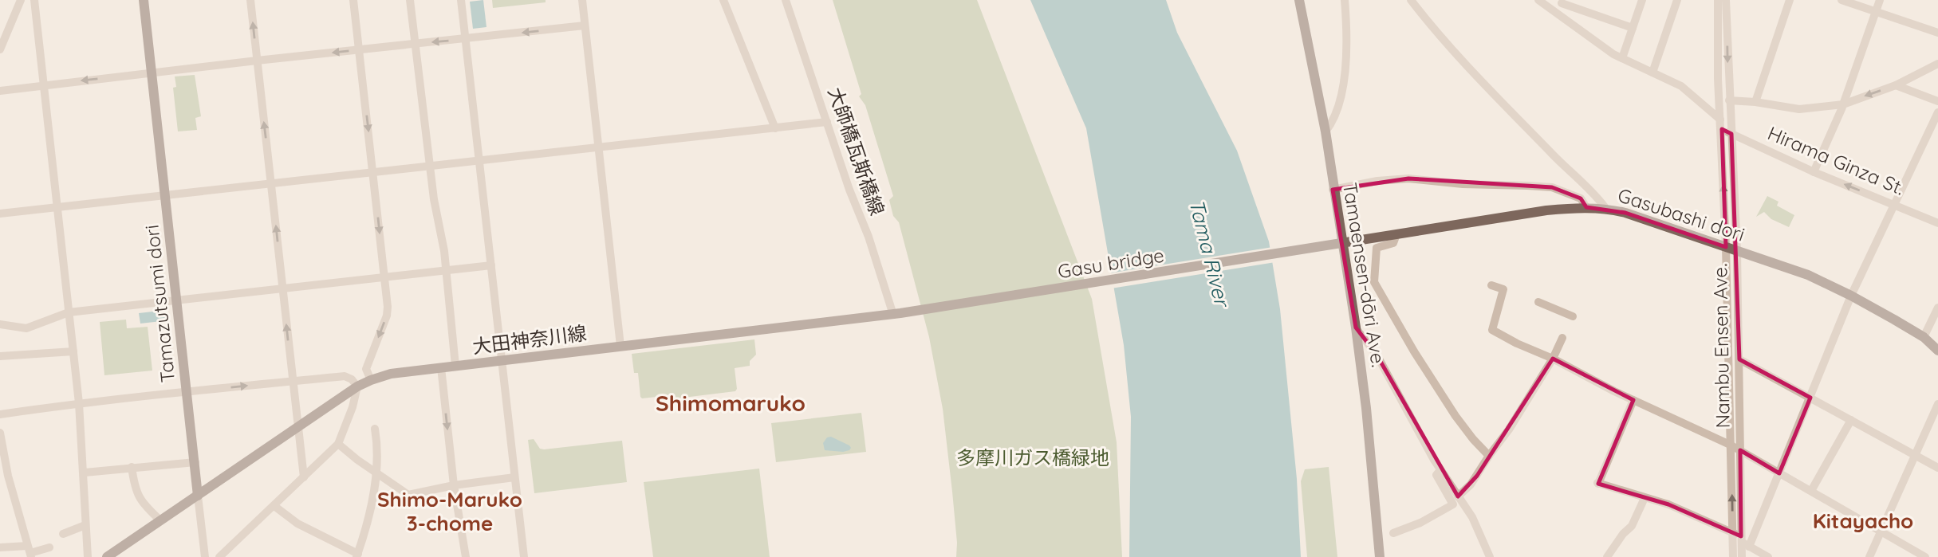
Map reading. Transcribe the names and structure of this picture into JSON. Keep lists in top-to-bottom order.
{
  "streets": {
    "main road": [
      "Gasubashi dori",
      "Gasu bridge",
      "Tamaensen-dōri Ave.",
      "Tamazutsumi dori",
      "大田神奈川線"
    ],
    "street": ["大師橋瓦斯橋線", "Hirama Ginza St.", "Nambu Ensen Ave."]
  },
  "crossings": [
    ["大師橋瓦斯橋線", "Gasu bridge"],
    ["大師橋瓦斯橋線", "大田神奈川線"],
    ["Hirama Ginza St.", "Nambu Ensen Ave."],
    ["Gasubashi dori", "Gasu bridge"],
    ["Gasubashi dori", "Tamaensen-dōri Ave."],
    ["Gasubashi dori", "Nambu Ensen Ave."],
    ["Gasu bridge", "大田神奈川線"],
    ["Tamazutsumi dori", "大田神奈川線"]
  ],
  "one_way": ["Hirama Ginza St."],
  "districts": ["Shimomaruko", "Shimo-Maruko 3-chome", "Kitayacho"],
  "water": ["Tama River"],
  "parks": ["多摩川ガス橋緑地"]
}
